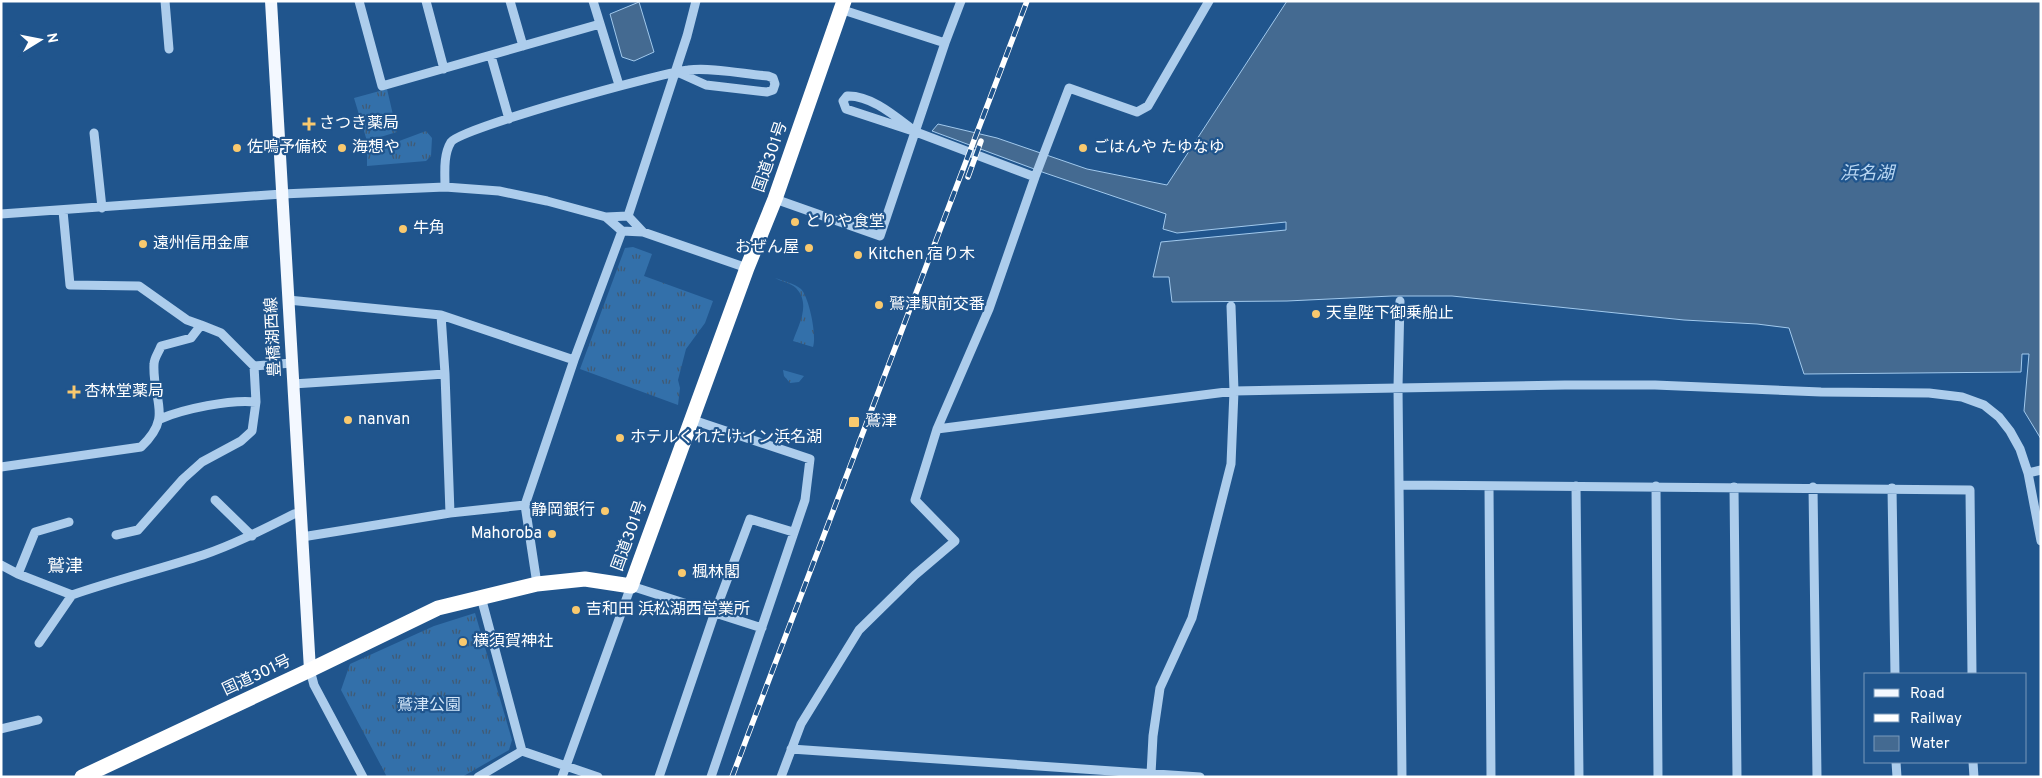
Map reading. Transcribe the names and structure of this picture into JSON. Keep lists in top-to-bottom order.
{
  "streets": {
    "highway": ["国道301号"],
    "main road": ["豊橋湖西線"]
  },
  "crossings": [
    ["国道301号", "豊橋湖西線"]
  ],
  "districts": ["鷲津"],
  "water": ["浜名湖"],
  "parks": ["鷲津公園"],
  "places": {
    "health": ["さつき薬局", "杏林堂薬局"],
    "other": [
      "佐鳴予備校",
      "海想や",
      "ごはんや たゆなゆ",
      "とりや食堂",
      "牛角",
      "遠州信用金庫",
      "おぜん屋",
      "Kitchen 宿り木",
      "鷲津駅前交番",
      "天皇陛下御乗船止",
      "nanvan",
      "ホテルくれたけイン浜名湖",
      "静岡銀行",
      "Mahoroba",
      "楓林閣",
      "吉和田 浜松湖西営業所",
      "横須賀神社"
    ],
    "transit": ["鷲津"]
  },
  "legend": ["Road", "Railway", "Water"],
  "north": "right"
}
